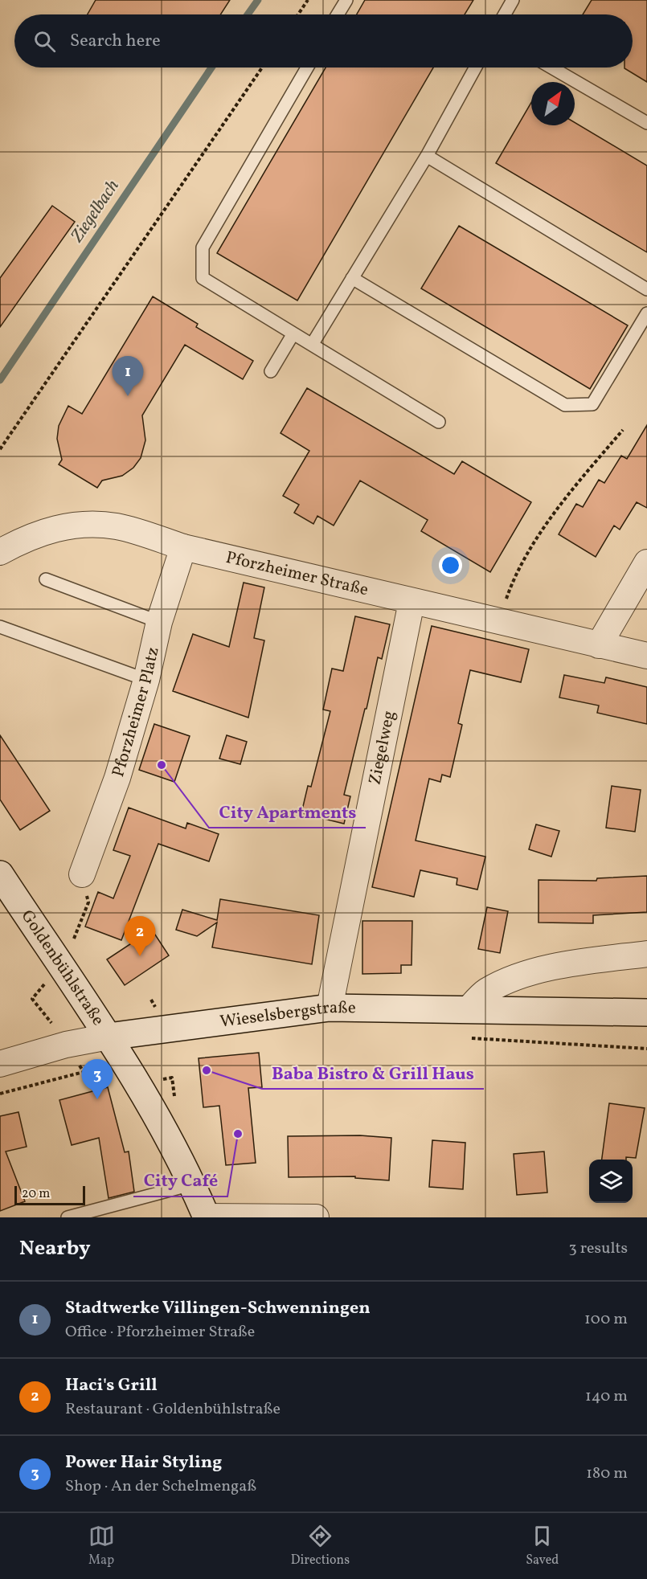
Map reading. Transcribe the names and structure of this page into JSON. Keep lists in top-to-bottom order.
{
  "streets": {
    "street": [
      "Pforzheimer Straße",
      "Pforzheimer Platz",
      "Ziegelweg",
      "Goldenbühlstraße",
      "Wieselsbergstraße"
    ]
  },
  "crossings": [
    ["Pforzheimer Straße", "Pforzheimer Platz"],
    ["Pforzheimer Straße", "Ziegelweg"],
    ["Ziegelweg", "Wieselsbergstraße"],
    ["Goldenbühlstraße", "Wieselsbergstraße"]
  ],
  "water": ["Ziegelbach"],
  "places": ["City Apartments", "Baba Bistro & Grill Haus", "City Café"],
  "scale_bar": "20 m",
  "north": "top right",
  "page": {
    "search": "Search here",
    "pins": ["1", "2", "3"],
    "scale": "20 m",
    "heading": ["Nearby", "3 results"],
    "list": [
      {
        "mark": "1",
        "name": "Stadtwerke Villingen-Schwenningen",
        "note": "Office · Pforzheimer Straße",
        "value": "100 m"
      },
      {
        "mark": "2",
        "name": "Haci's Grill",
        "note": "Restaurant · Goldenbühlstraße",
        "value": "140 m"
      },
      {
        "mark": "3",
        "name": "Power Hair Styling",
        "note": "Shop · An der Schelmengaß",
        "value": "180 m"
      }
    ],
    "nav": ["Map", "Directions", "Saved"]
  }
}
